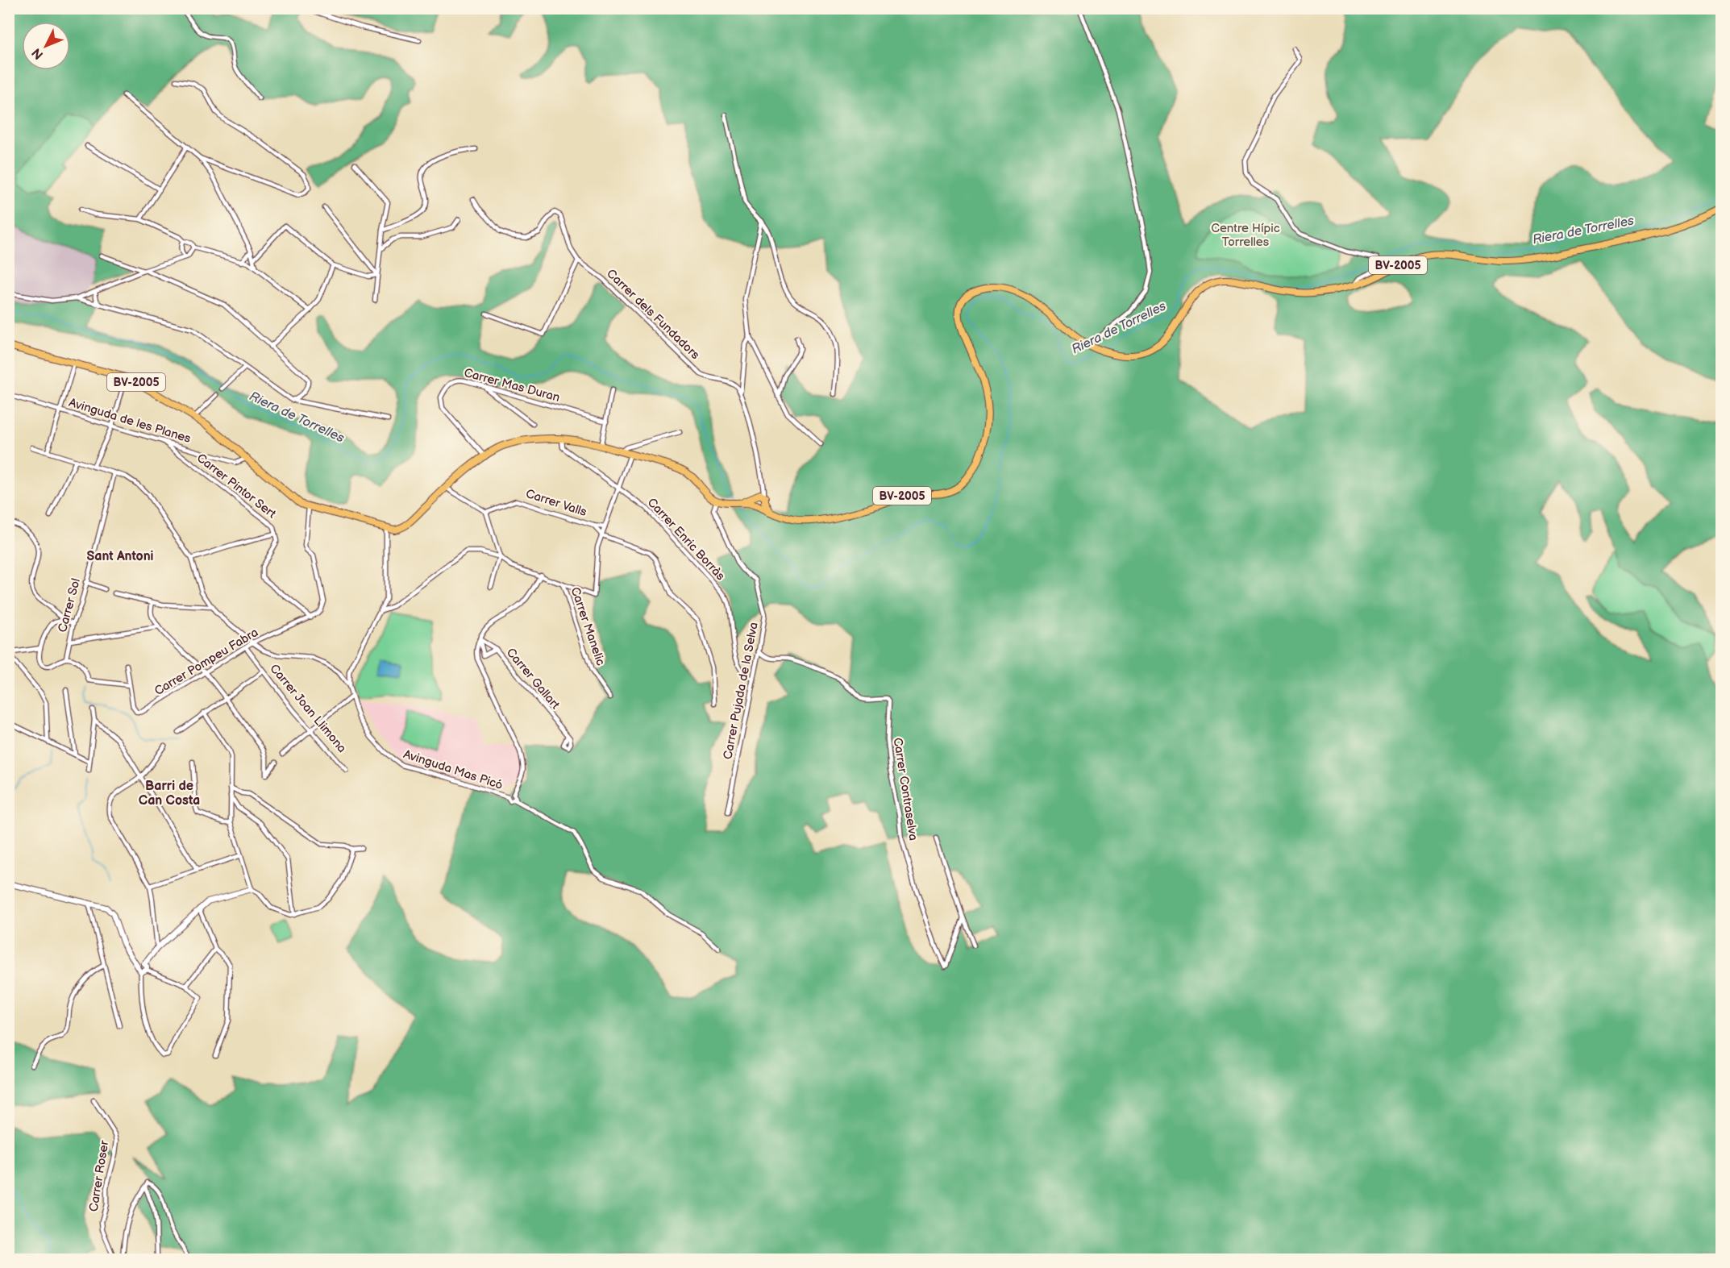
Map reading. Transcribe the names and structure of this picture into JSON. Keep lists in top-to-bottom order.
{
  "streets": {
    "main road": ["BV-2005"],
    "street": [
      "Carrer dels Fundadors",
      "Carrer Mas Duran",
      "Avinguda de les Planes",
      "Carrer Pintor Sert",
      "Carrer Valls",
      "Carrer Enric Borràs",
      "Carrer Sol",
      "Carrer Manelic",
      "Carrer Pompeu Fabra",
      "Carrer Gallart",
      "Carrer Pujada de la Selva",
      "Carrer Joan Llimona",
      "Avinguda Mas Picó",
      "Carrer Contraselva",
      "Carrer Roser"
    ]
  },
  "crossings": [
    ["BV-2005", "Carrer Mas Duran"],
    ["BV-2005", "Avinguda de les Planes"],
    ["BV-2005", "Carrer Enric Borràs"],
    ["BV-2005", "Carrer Pujada de la Selva"],
    ["Avinguda de les Planes", "Carrer Pintor Sert"],
    ["Carrer Pintor Sert", "Carrer Pompeu Fabra"],
    ["Carrer Enric Borràs", "Carrer Pujada de la Selva"],
    ["Carrer Sol", "Avinguda Mas Picó"],
    ["Carrer Pompeu Fabra", "Carrer Joan Llimona"],
    ["Carrer Pompeu Fabra", "Avinguda Mas Picó"],
    ["Carrer Pujada de la Selva", "Carrer Contraselva"],
    ["Carrer Joan Llimona", "Avinguda Mas Picó"]
  ],
  "districts": ["Sant Antoni", "Barri de Can Costa"],
  "water": ["Riera de Torrelles"],
  "parks": ["Centre Hípic Torrelles"],
  "north": "bottom left"
}
